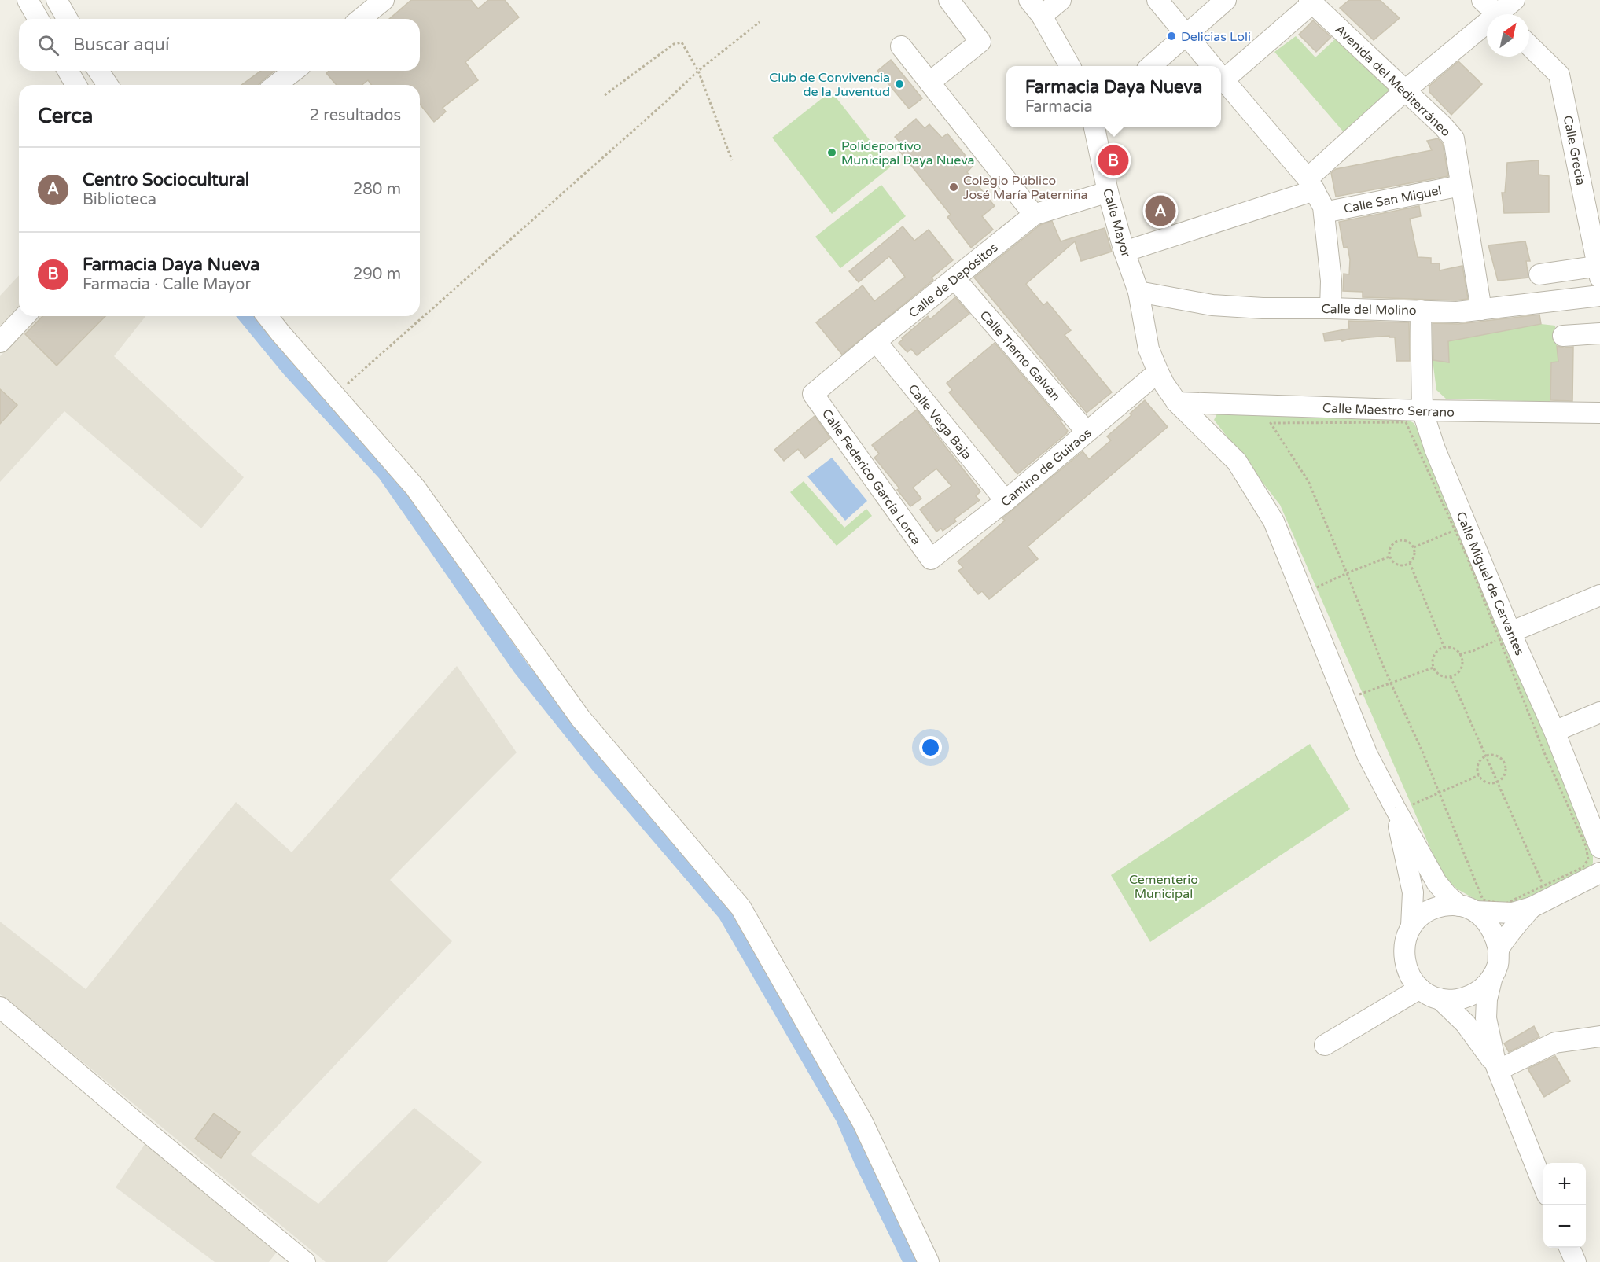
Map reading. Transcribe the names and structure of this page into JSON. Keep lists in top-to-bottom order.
{
  "streets": {
    "street": [
      "Avenida del Mediterráneo",
      "Calle Grecia",
      "Calle San Miguel",
      "Calle Mayor",
      "Calle de Depósitos",
      "Calle del Molino",
      "Calle Tierno Galván",
      "Calle Maestro Serrano",
      "Calle Vega Baja",
      "Camino de Guiraos",
      "Calle Federico García Lorca",
      "Calle Miguel de Cervantes"
    ]
  },
  "crossings": [
    ["Avenida del Mediterráneo", "Calle San Miguel"],
    ["Avenida del Mediterráneo", "Calle del Molino"],
    ["Calle Mayor", "Calle de Depósitos"],
    ["Calle Mayor", "Calle del Molino"],
    ["Calle Mayor", "Calle Maestro Serrano"],
    ["Calle Mayor", "Camino de Guiraos"],
    ["Calle de Depósitos", "Calle Tierno Galván"],
    ["Calle de Depósitos", "Calle Vega Baja"],
    ["Calle de Depósitos", "Calle Federico García Lorca"],
    ["Calle del Molino", "Calle Miguel de Cervantes"],
    ["Calle Tierno Galván", "Camino de Guiraos"],
    ["Calle Maestro Serrano", "Calle Miguel de Cervantes"],
    ["Calle Vega Baja", "Camino de Guiraos"],
    ["Camino de Guiraos", "Calle Federico García Lorca"]
  ],
  "parks": ["Cementerio Municipal"],
  "places": [
    "Delicias Loli",
    "Club de Convivencia de la Juventud",
    "Polideportivo Municipal Daya Nueva",
    "Colegio Público José María Paternina"
  ],
  "north": "top right",
  "page": {
    "search": "Buscar aquí",
    "popup": ["Farmacia Daya Nueva", "Farmacia"],
    "heading": ["Cerca", "2 resultados"],
    "pins": ["B", "A"],
    "list": [
      {
        "mark": "A",
        "name": "Centro Sociocultural",
        "note": "Biblioteca",
        "value": "280 m"
      },
      {
        "mark": "B",
        "name": "Farmacia Daya Nueva",
        "note": "Farmacia · Calle Mayor",
        "value": "290 m"
      }
    ],
    "map_buttons": ["+", "−"]
  }
}
